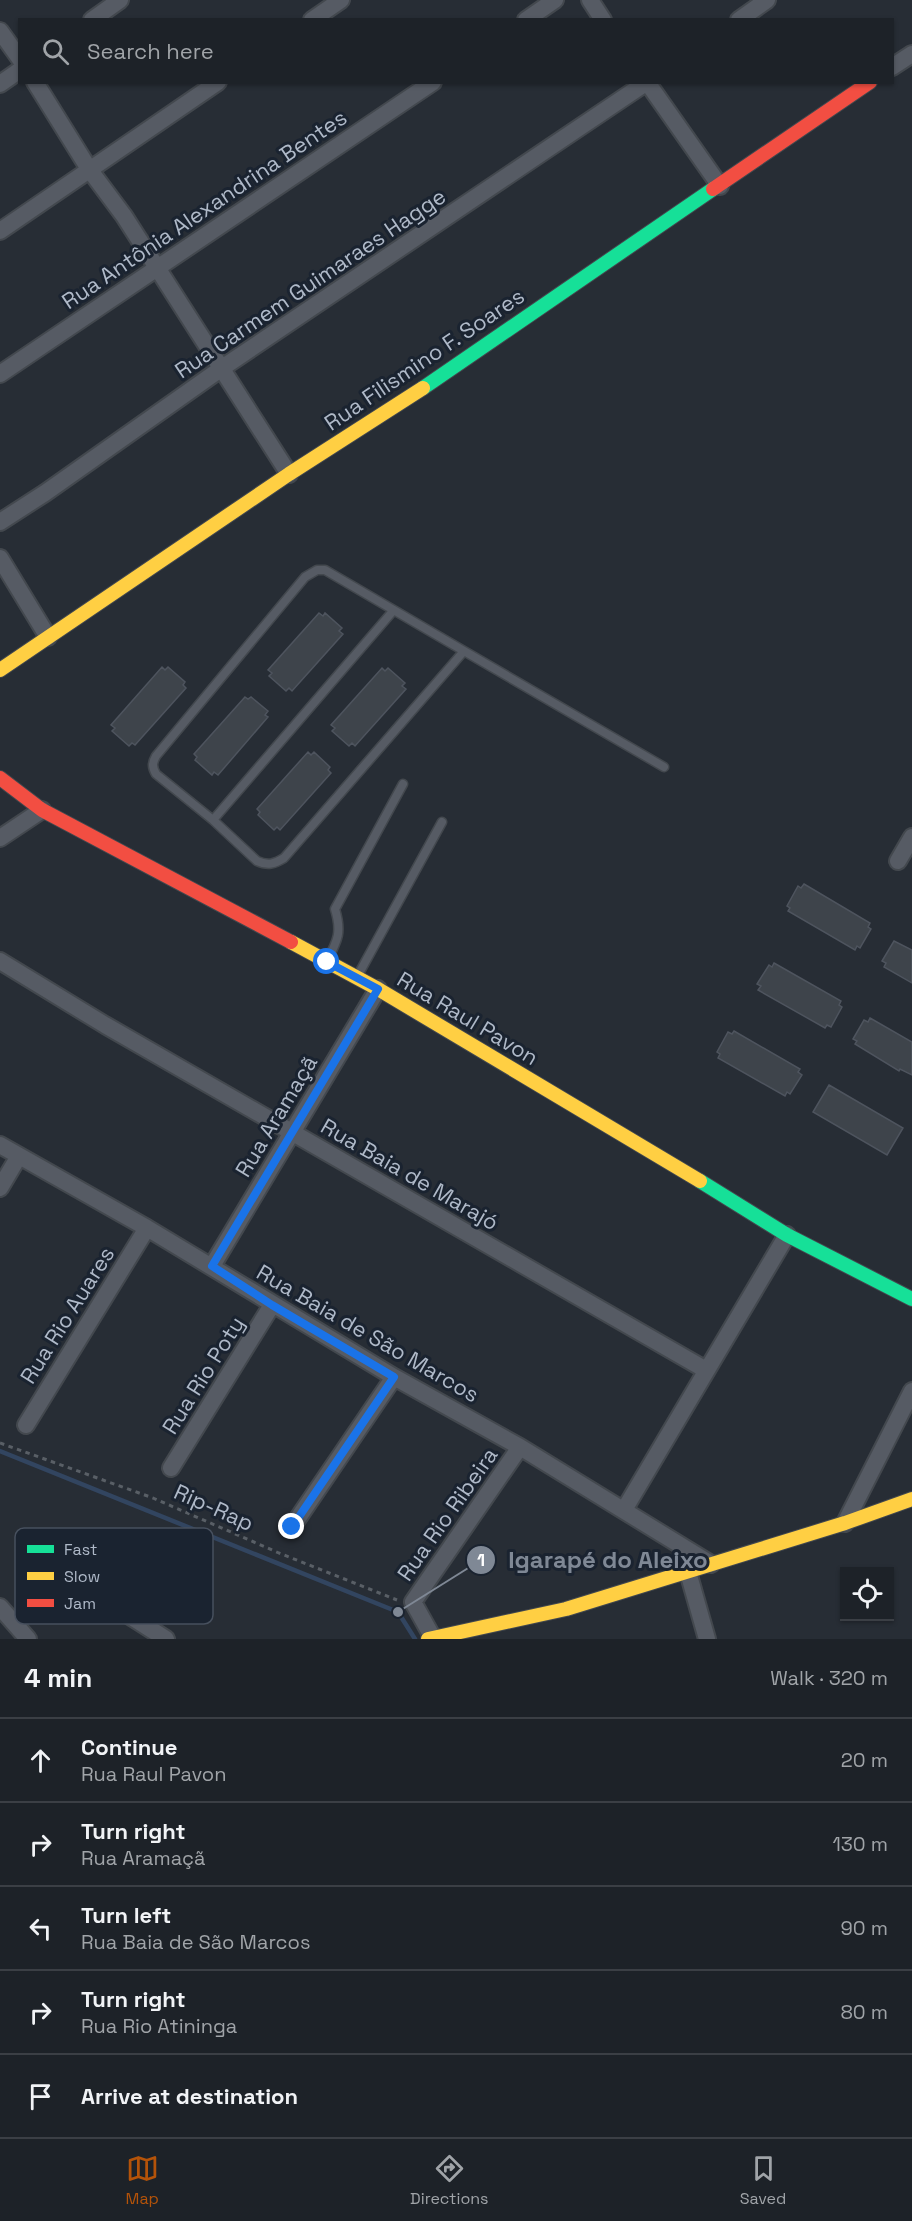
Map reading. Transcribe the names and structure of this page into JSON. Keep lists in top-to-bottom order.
{
  "streets": {
    "street": [
      "Rua Antônia Alexandrina Bentes",
      "Rua Carmem Guimaraes Hagge",
      "Rua Filismino F. Soares",
      "Rua Raul Pavon",
      "Rua Aramaçã",
      "Rua Baia de Marajó",
      "Rua Rio Auares",
      "Rua Baia de São Marcos",
      "Rua Rio Poty",
      "Rua Rio Ribeira"
    ],
    "path": ["Rip-Rap"]
  },
  "crossings": [
    ["Rua Raul Pavon", "Rua Aramaçã"],
    ["Rua Aramaçã", "Rua Baia de Marajó"],
    ["Rua Aramaçã", "Rua Baia de São Marcos"],
    ["Rua Rio Auares", "Rua Baia de São Marcos"],
    ["Rua Baia de São Marcos", "Rua Rio Poty"],
    ["Rua Baia de São Marcos", "Rua Rio Ribeira"],
    ["Rip-Rap", "Rua Rio Ribeira"]
  ],
  "places": ["Igarapé do Aleixo"],
  "legend": ["Fast", "Slow", "Jam"],
  "page": {
    "search": "Search here",
    "heading": ["4 min", "Walk · 320 m"],
    "list": [
      ["Continue", "Rua Raul Pavon", "20 m"],
      ["Turn right", "Rua Aramaçã", "130 m"],
      ["Turn left", "Rua Baia de São Marcos", "90 m"],
      ["Turn right", "Rua Rio Atininga", "80 m"],
      "Arrive at destination"
    ],
    "nav": ["Map", "Directions", "Saved"]
  }
}
